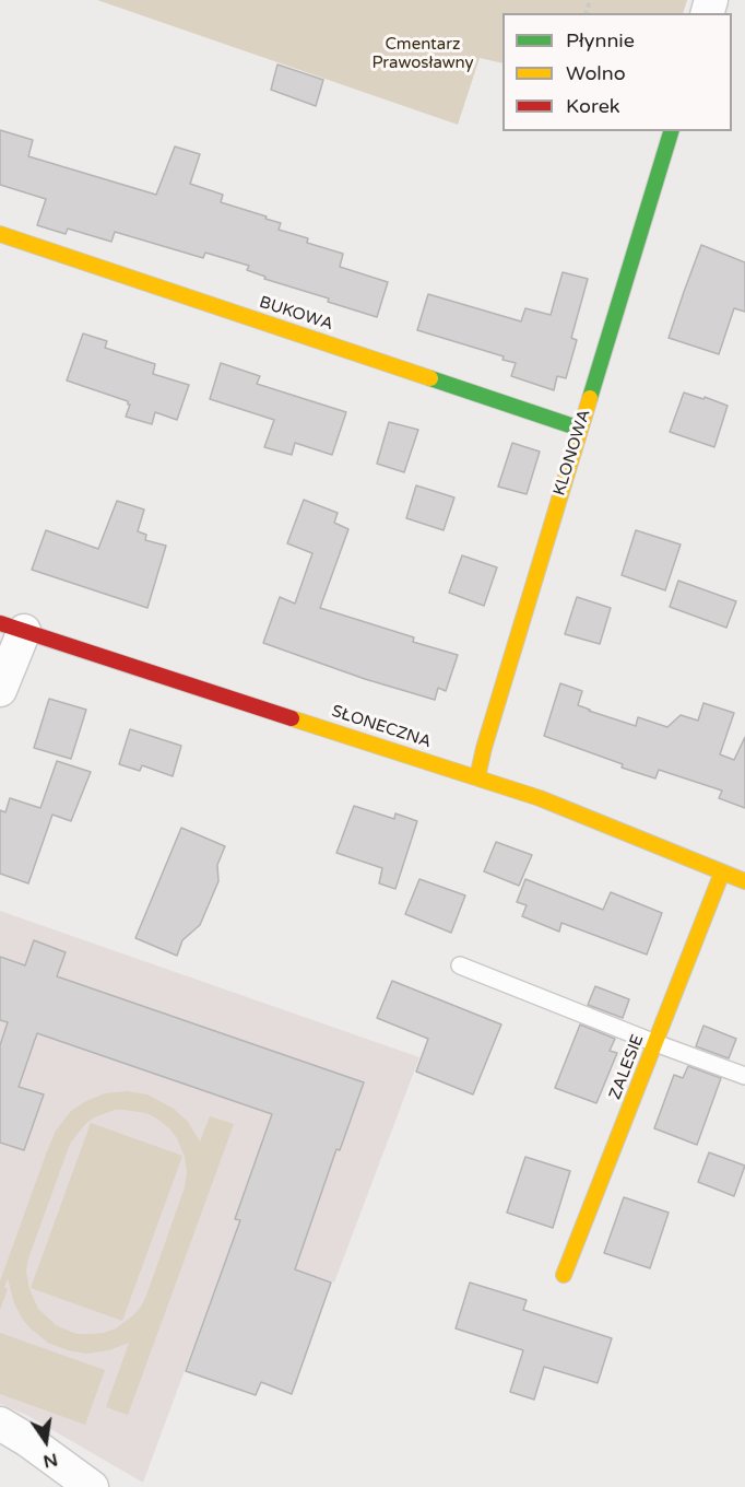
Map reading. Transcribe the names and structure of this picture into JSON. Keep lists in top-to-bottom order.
{
  "streets": {
    "street": [
      "BUKOWA",
      "KLONOWA",
      "SŁONECZNA",
      "ZALESIE"
    ]
  },
  "crossings": [
    ["BUKOWA", "KLONOWA"],
    ["KLONOWA", "SŁONECZNA"],
    ["SŁONECZNA", "ZALESIE"]
  ],
  "parks": ["Cmentarz Prawosławny"],
  "legend": ["Płynnie", "Wolno", "Korek"],
  "north": "bottom"
}
